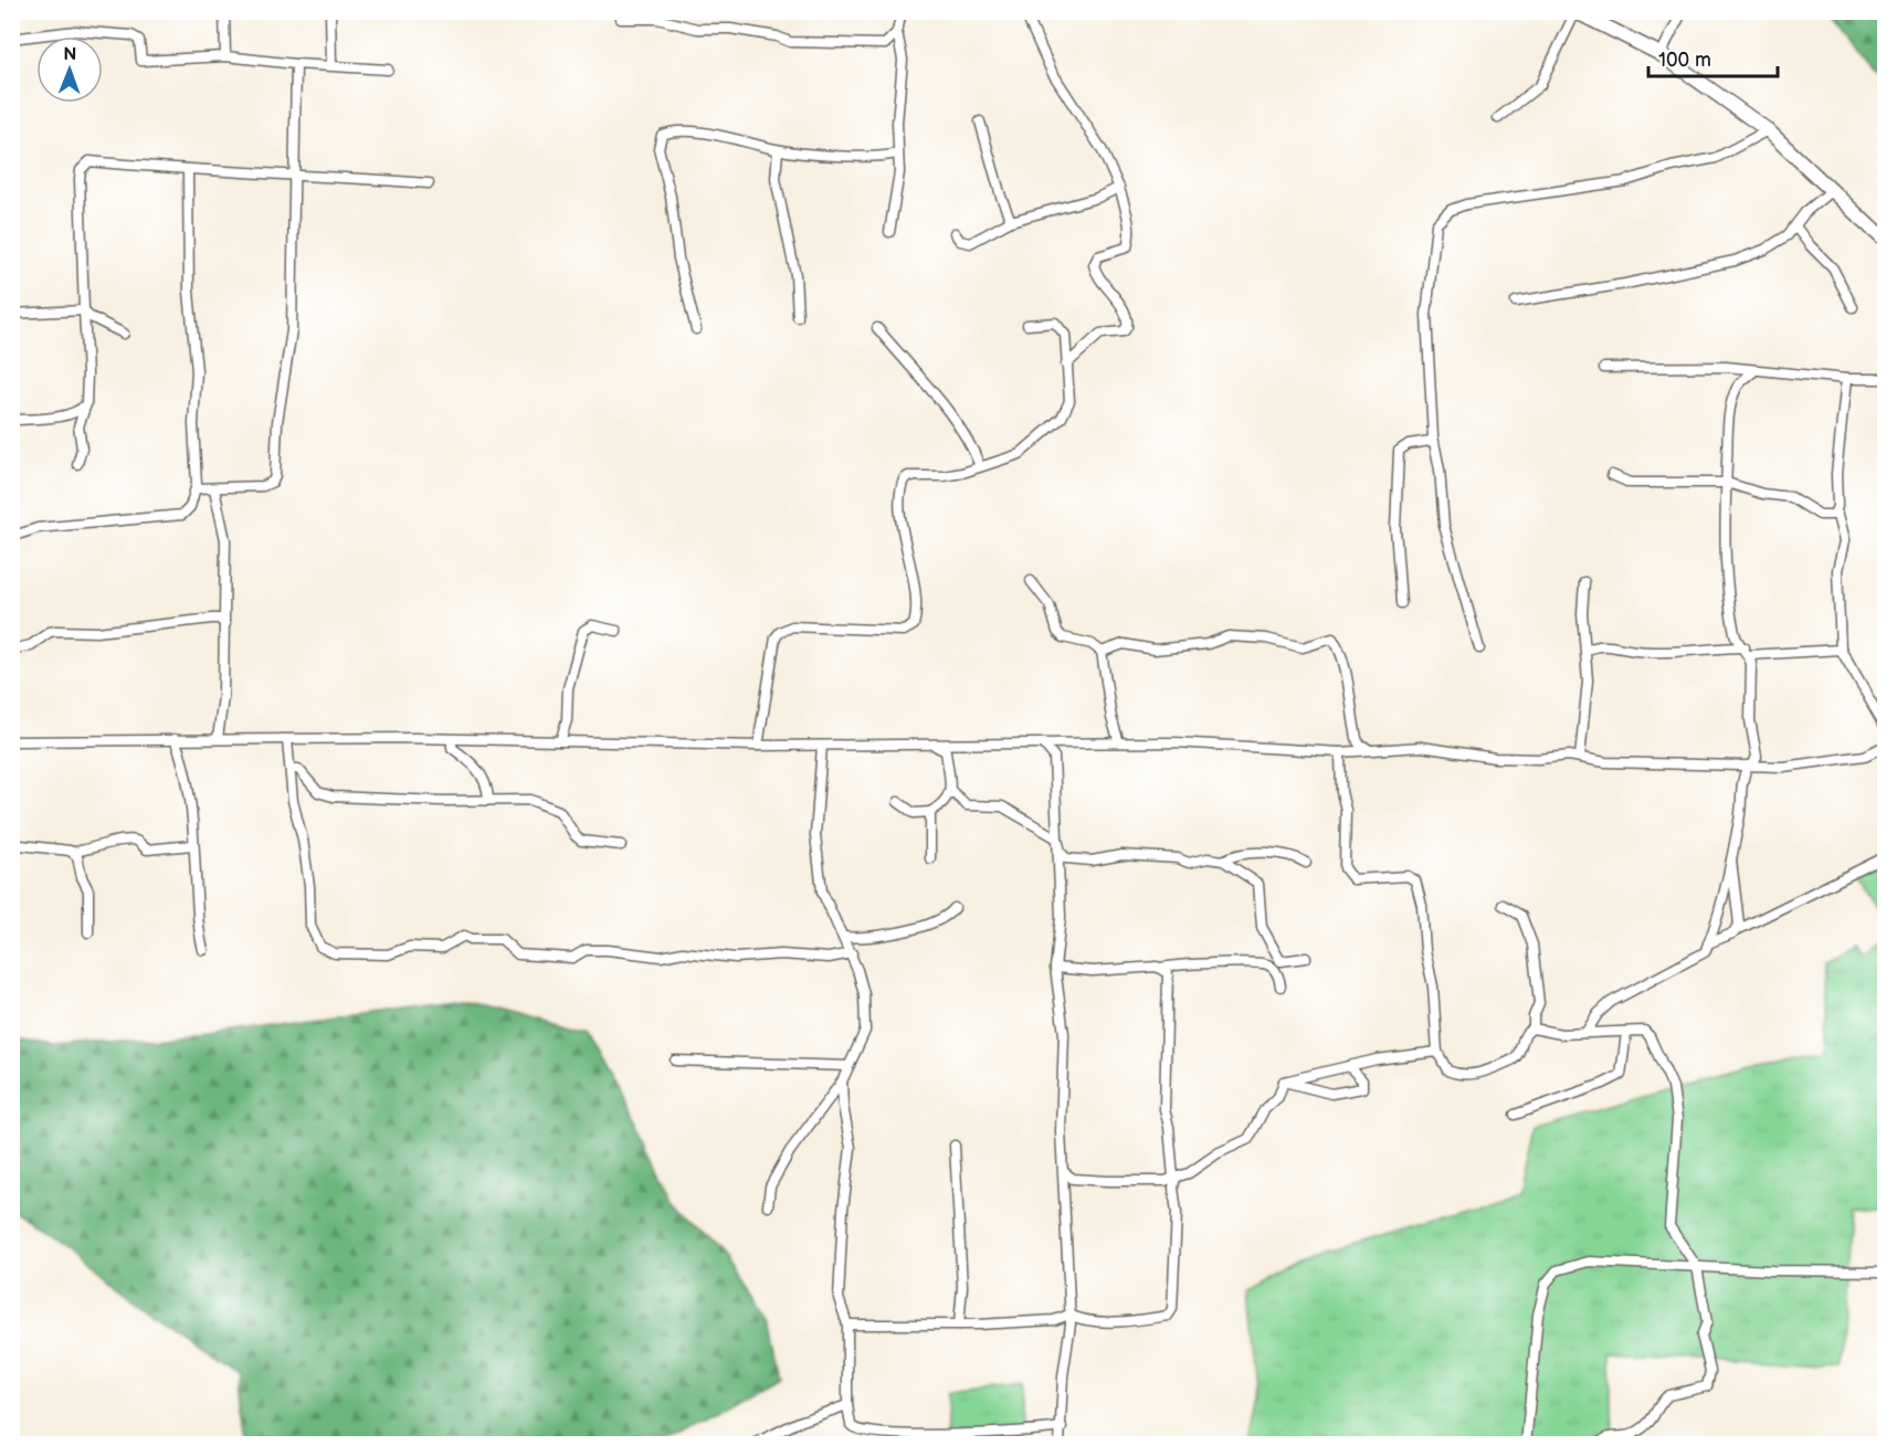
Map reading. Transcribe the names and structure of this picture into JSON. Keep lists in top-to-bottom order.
{
  "scale_bar": "100 m",
  "north": "top"
}
